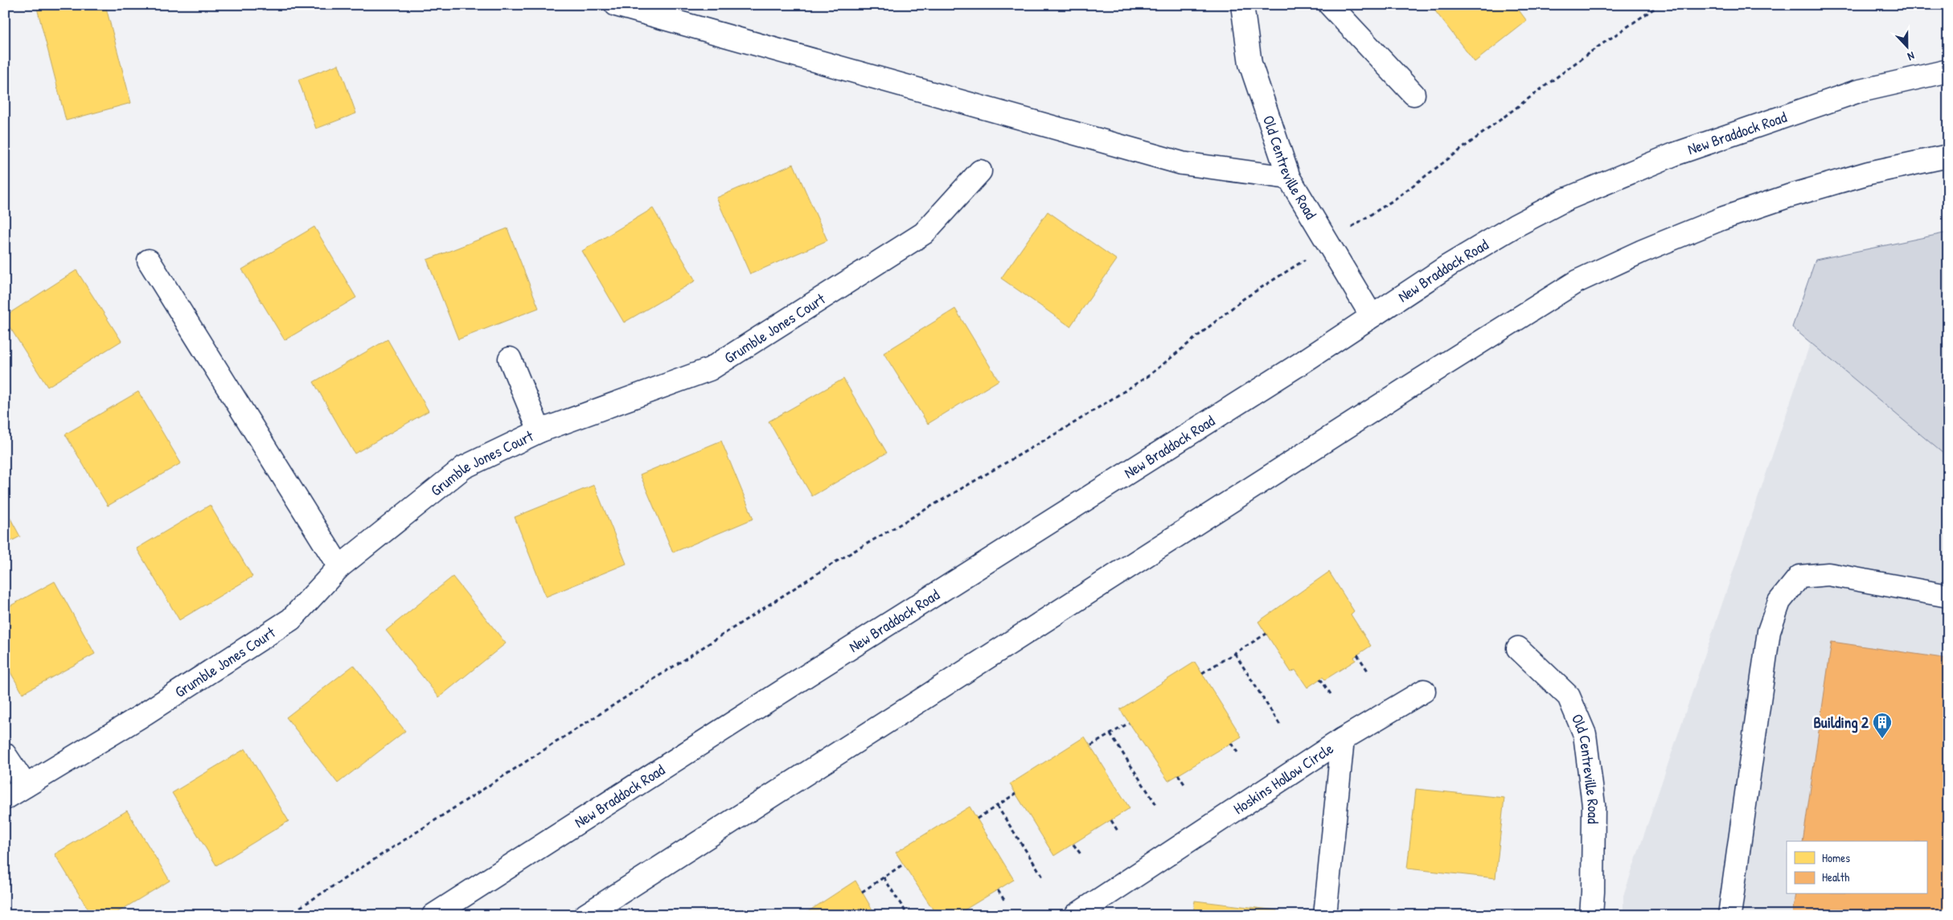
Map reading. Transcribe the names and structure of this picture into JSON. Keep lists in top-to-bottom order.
{
  "streets": {
    "main road": [
      "New Braddock Road",
      "Old Centreville Road",
      "Grumble Jones Court",
      "Hoskins Hollow Circle"
    ]
  },
  "crossings": [
    ["New Braddock Road", "Old Centreville Road"]
  ],
  "places": {
    "building": ["Building 2"]
  },
  "legend": ["Homes", "Health"],
  "north": "bottom"
}
